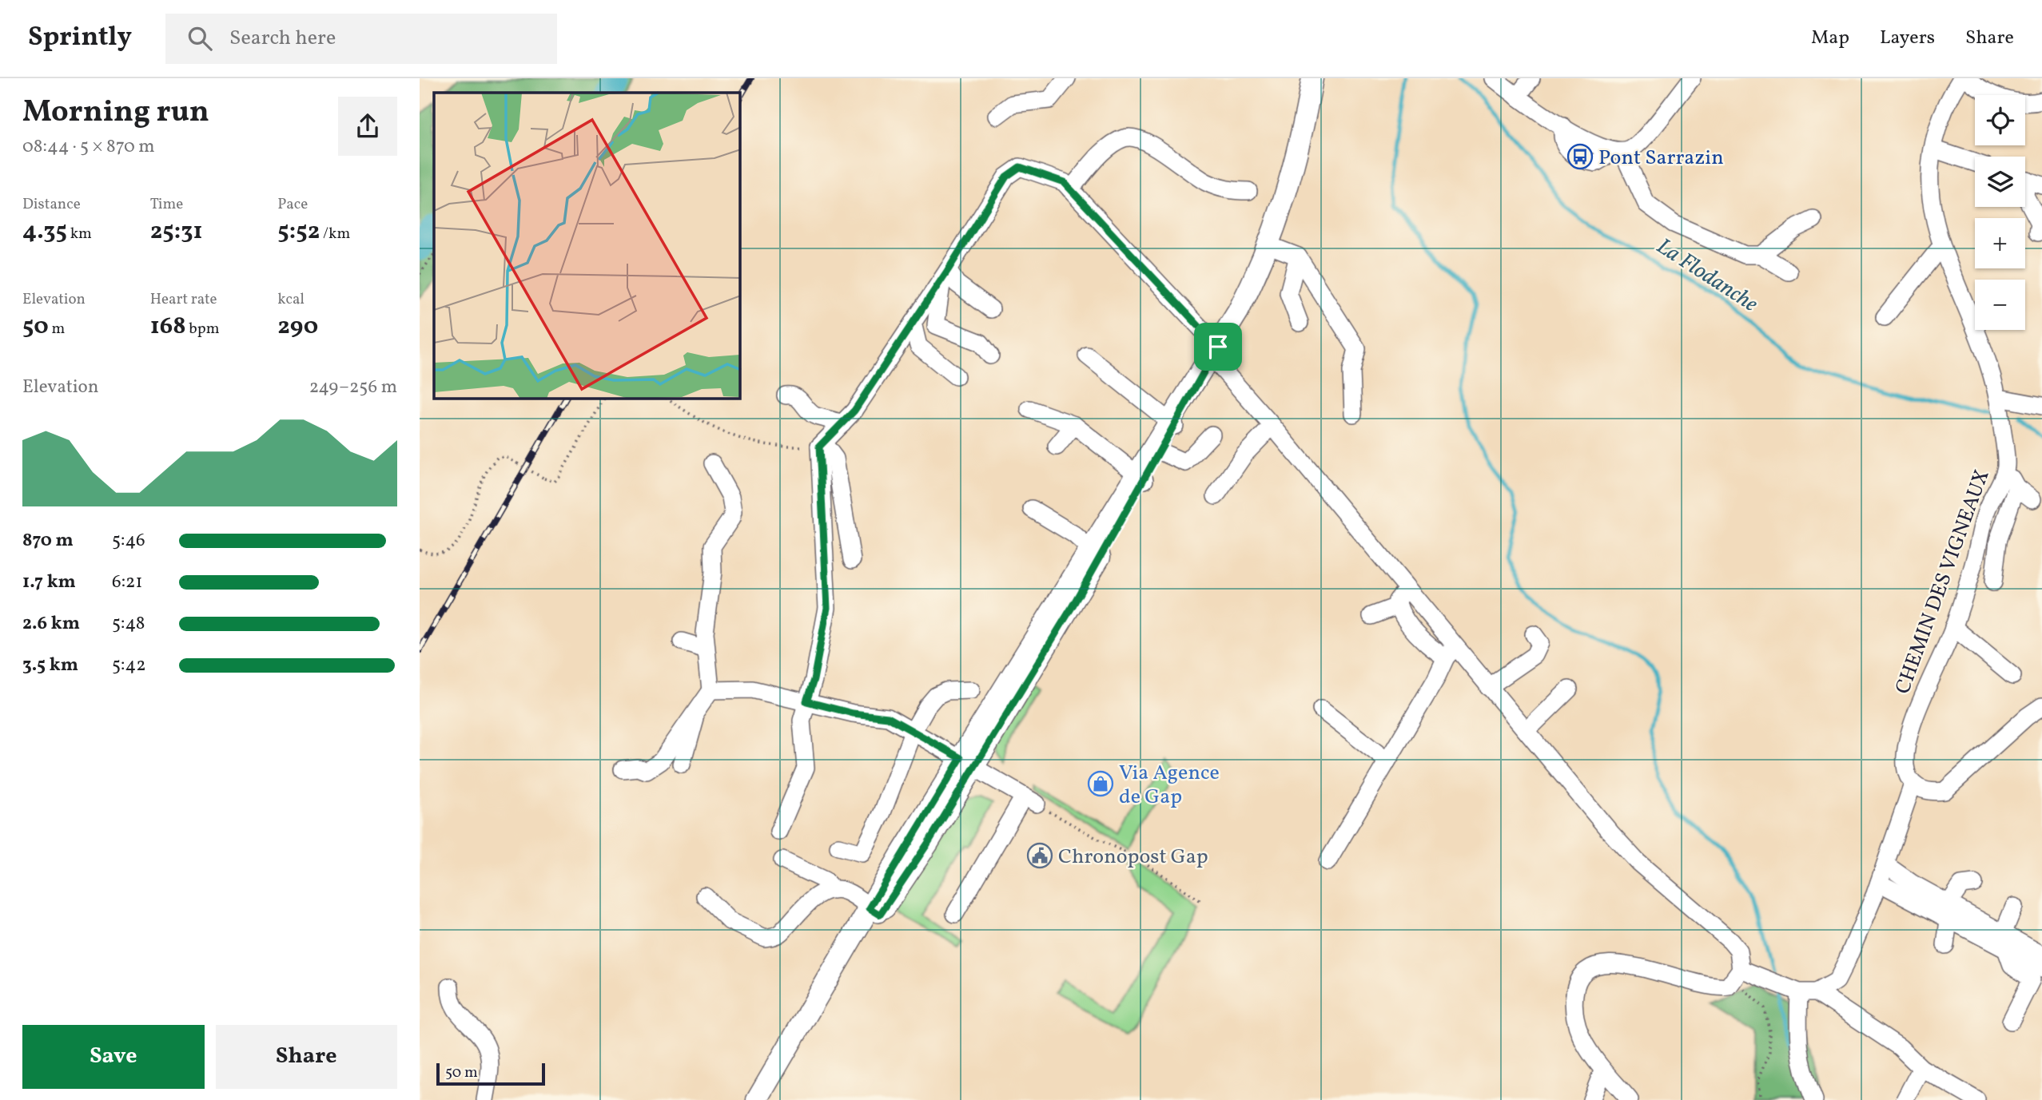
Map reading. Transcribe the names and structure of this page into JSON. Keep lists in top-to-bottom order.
{
  "streets": {
    "street": ["CHEMIN DES VIGNEAUX"]
  },
  "water": ["La Flodanche"],
  "places": {
    "bus stop": ["Pont Sarrazin"],
    "shop": ["Via Agence de Gap"],
    "public building": ["Chronopost Gap"]
  },
  "scale_bar": "50 m",
  "page": {
    "header": "Sprintly",
    "search": "Search here",
    "nav": ["Map", "Layers", "Share"],
    "heading": ["Morning run", "08:44 · 5 × 870 m"],
    "map_buttons": ["+", "−"],
    "stats": [
      ["Distance", "4.35 km"],
      ["Time", "25:31"],
      ["Pace", "5:52 /km"],
      ["Elevation", "50 m"],
      ["Heart rate", "168 bpm"],
      ["kcal", "290"]
    ],
    "chart": ["Elevation", "249–256 m"],
    "list": [
      {
        "name": "870 m",
        "note": "5:46"
      },
      {
        "name": "1.7 km",
        "note": "6:21"
      },
      {
        "name": "2.6 km",
        "note": "5:48"
      },
      {
        "name": "3.5 km",
        "note": "5:42"
      }
    ],
    "buttons": ["Save", "Share"],
    "scale": "50 m"
  }
}
